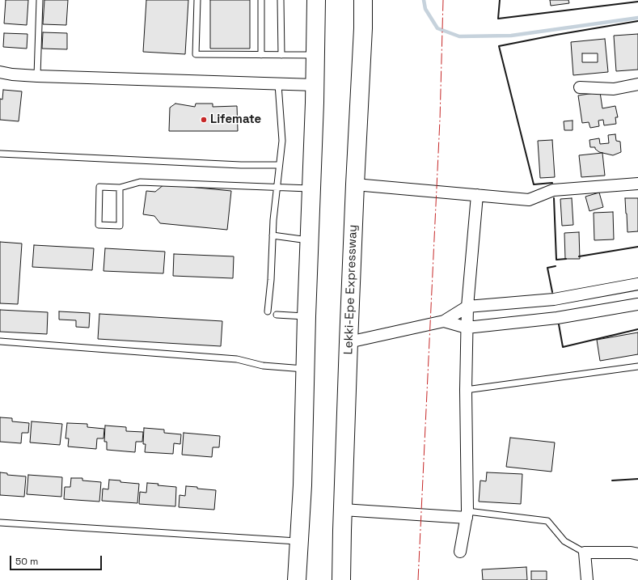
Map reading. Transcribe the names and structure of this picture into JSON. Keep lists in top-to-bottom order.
{
  "streets": {
    "highway": ["Lekki-Epe Expressway"]
  },
  "places": ["Lifemate"],
  "scale_bar": "50 m"
}
